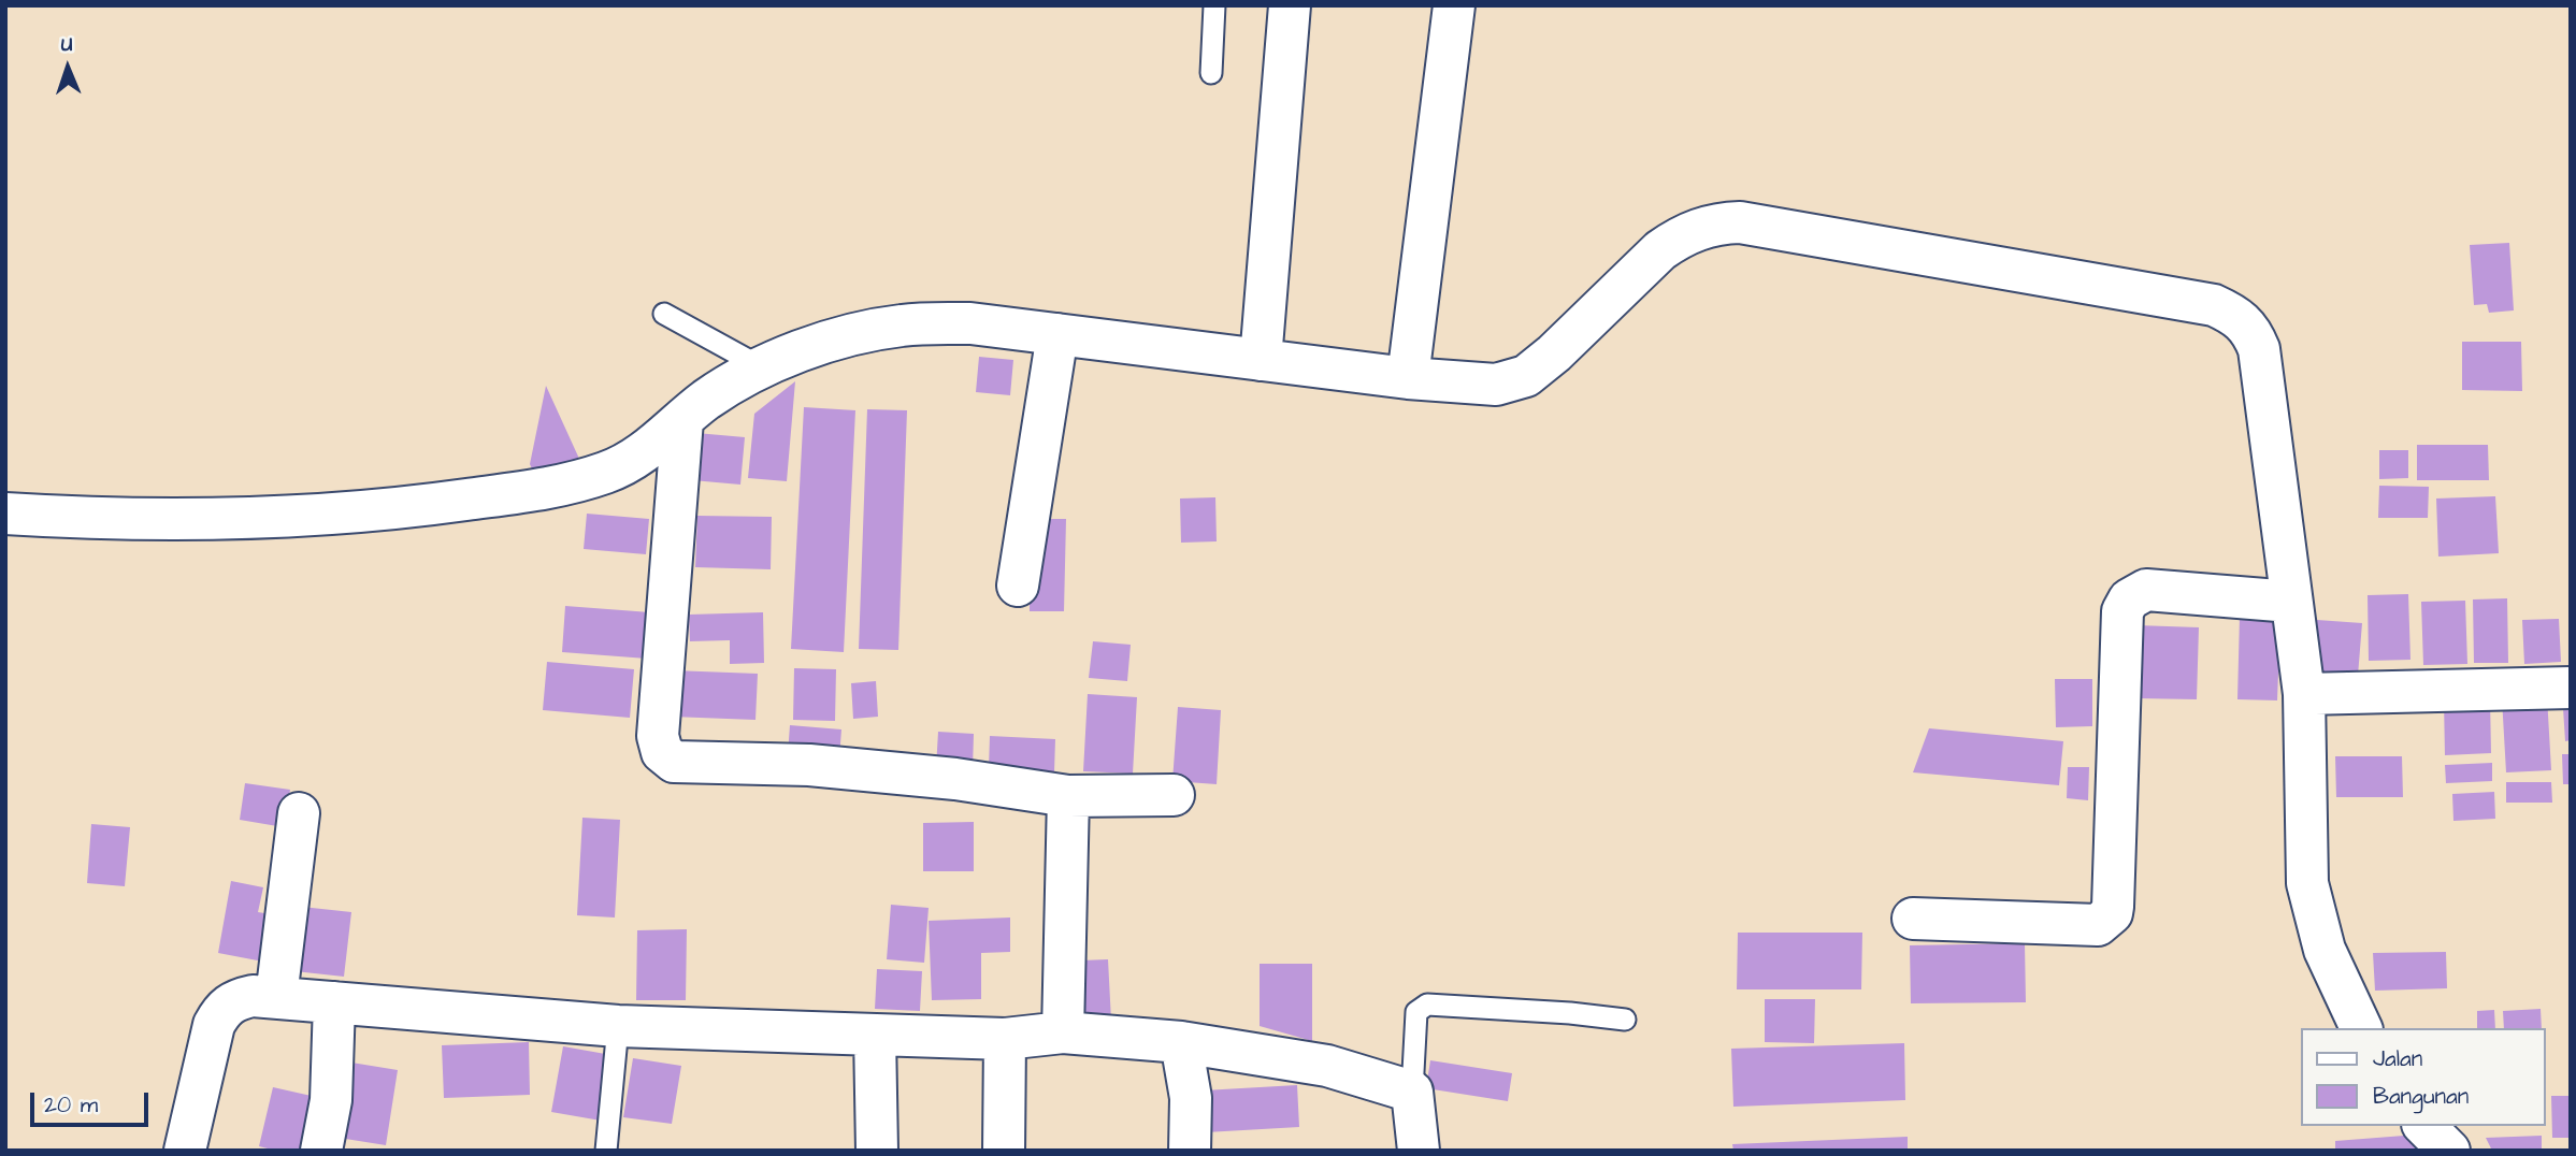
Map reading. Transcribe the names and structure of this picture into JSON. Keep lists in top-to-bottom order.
{
  "legend": ["Jalan", "Bangunan"],
  "scale_bar": "20 m",
  "north": "top"
}
